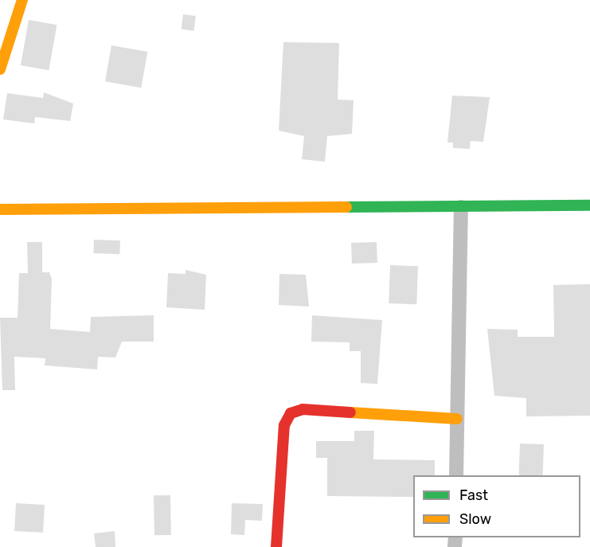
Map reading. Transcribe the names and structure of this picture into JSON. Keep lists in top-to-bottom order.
{
  "legend": ["Fast", "Slow"]
}
